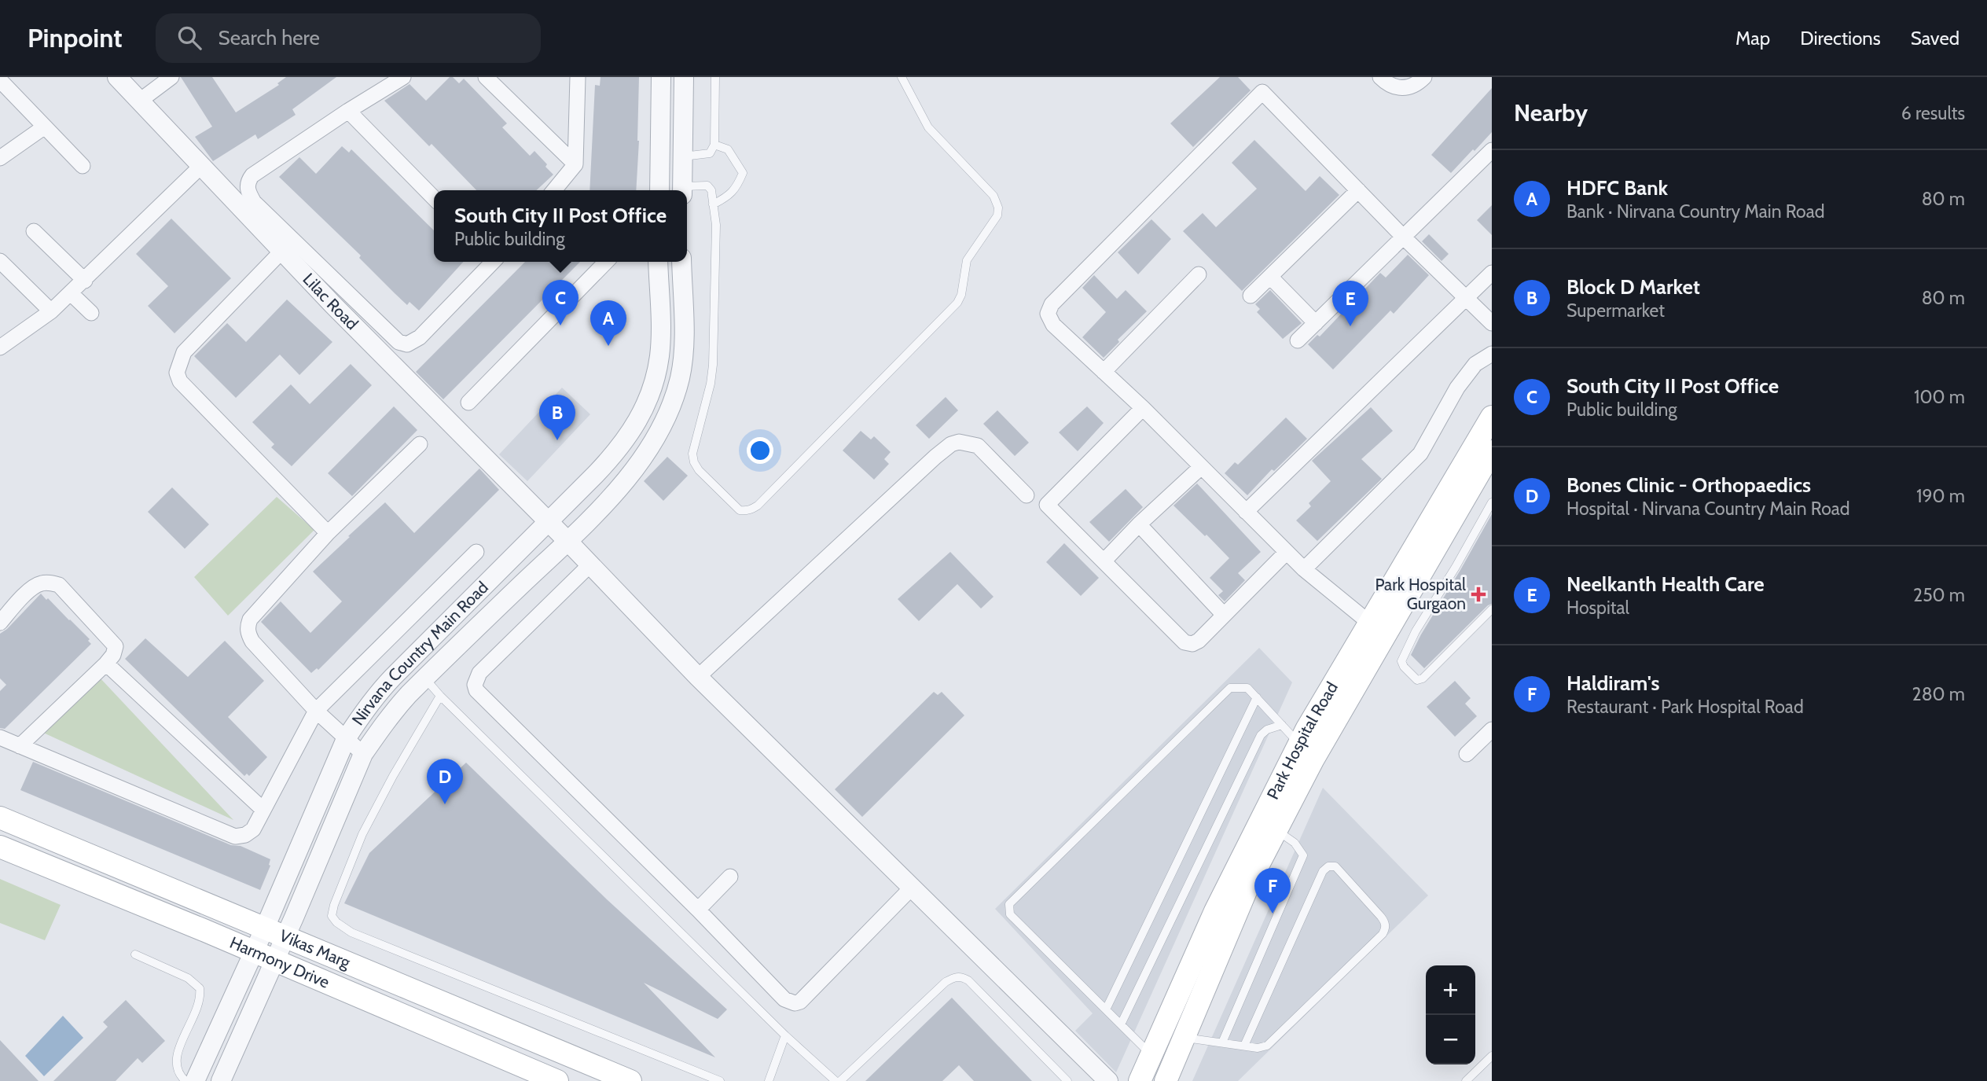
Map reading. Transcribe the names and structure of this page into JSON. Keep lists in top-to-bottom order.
{
  "streets": {
    "main road": ["Park Hospital Road", "Vikas Marg", "Harmony Drive"],
    "street": ["Lilac Road", "Nirvana Country Main Road"]
  },
  "crossings": [
    ["Lilac Road", "Nirvana Country Main Road"],
    ["Nirvana Country Main Road", "Vikas Marg"],
    ["Nirvana Country Main Road", "Harmony Drive"]
  ],
  "places": {
    "health": ["Park Hospital Gurgaon"]
  },
  "page": {
    "header": "Pinpoint",
    "search": "Search here",
    "nav": ["Map", "Directions", "Saved"],
    "heading": ["Nearby", "6 results"],
    "list": [
      {
        "mark": "A",
        "name": "HDFC Bank",
        "note": "Bank · Nirvana Country Main Road",
        "value": "80 m"
      },
      {
        "mark": "B",
        "name": "Block D Market",
        "note": "Supermarket",
        "value": "80 m"
      },
      {
        "mark": "C",
        "name": "South City II Post Office",
        "note": "Public building",
        "value": "100 m"
      },
      {
        "mark": "D",
        "name": "Bones Clinic - Orthopaedics",
        "note": "Hospital · Nirvana Country Main Road",
        "value": "190 m"
      },
      {
        "mark": "E",
        "name": "Neelkanth Health Care",
        "note": "Hospital",
        "value": "250 m"
      },
      {
        "mark": "F",
        "name": "Haldiram's",
        "note": "Restaurant · Park Hospital Road",
        "value": "280 m"
      }
    ],
    "popup": ["South City II Post Office", "Public building"],
    "pins": [
      "C",
      "E",
      "A",
      "B",
      "D",
      "F"
    ],
    "map_buttons": ["+", "−"]
  }
}
